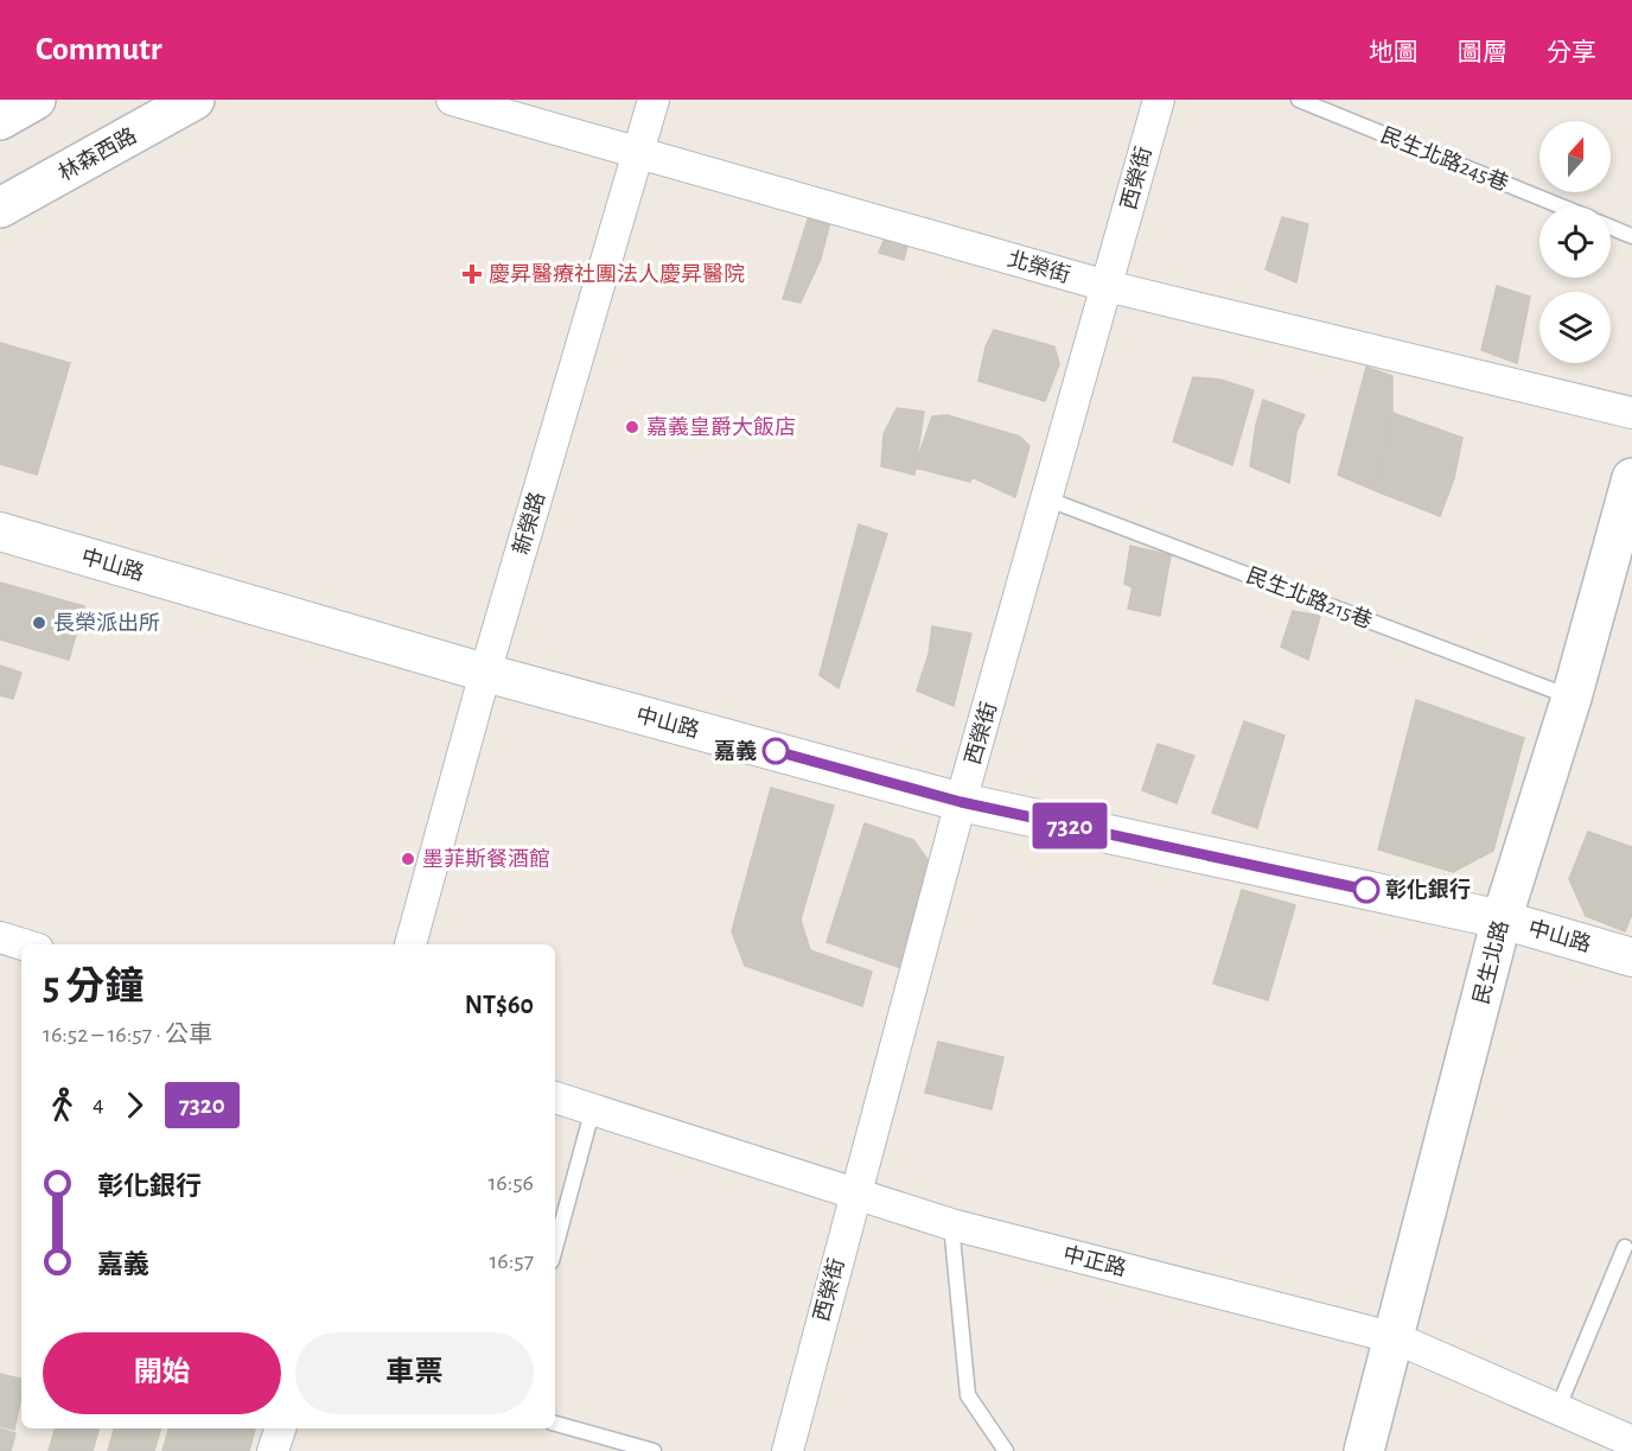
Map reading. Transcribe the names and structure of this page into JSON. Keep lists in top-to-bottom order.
{
  "streets": {
    "main road": ["林森西路", "民生北路"],
    "street": [
      "西榮街",
      "北榮街",
      "新榮路",
      "中山路",
      "中正路"
    ],
    "lane": ["民生北路245巷", "民生北路215巷"]
  },
  "crossings": [
    ["西榮街", "北榮街"],
    ["西榮街", "中山路"],
    ["西榮街", "民生北路215巷"],
    ["西榮街", "中正路"],
    ["北榮街", "新榮路"],
    ["新榮路", "中山路"],
    ["中山路", "民生北路"],
    ["民生北路215巷", "民生北路"],
    ["民生北路", "中正路"]
  ],
  "places": {
    "health": ["慶昇醫療社團法人慶昇醫院"],
    "other": [
      "嘉義皇爵大飯店",
      "長榮派出所",
      "嘉義",
      "墨菲斯餐酒館",
      "彰化銀行"
    ]
  },
  "lines": ["bus line 7320"],
  "north": "top",
  "page": {
    "header": "Commutr",
    "nav": ["地圖", "圖層", "分享"],
    "on_map": "7320",
    "heading": ["5 分鐘", "16:52 – 16:57 · 公車", "NT$60"],
    "legs": ["4", "7320"],
    "list": [
      {
        "name": "彰化銀行",
        "value": "16:56"
      },
      {
        "name": "嘉義",
        "value": "16:57"
      }
    ],
    "buttons": ["開始", "車票"]
  }
}
